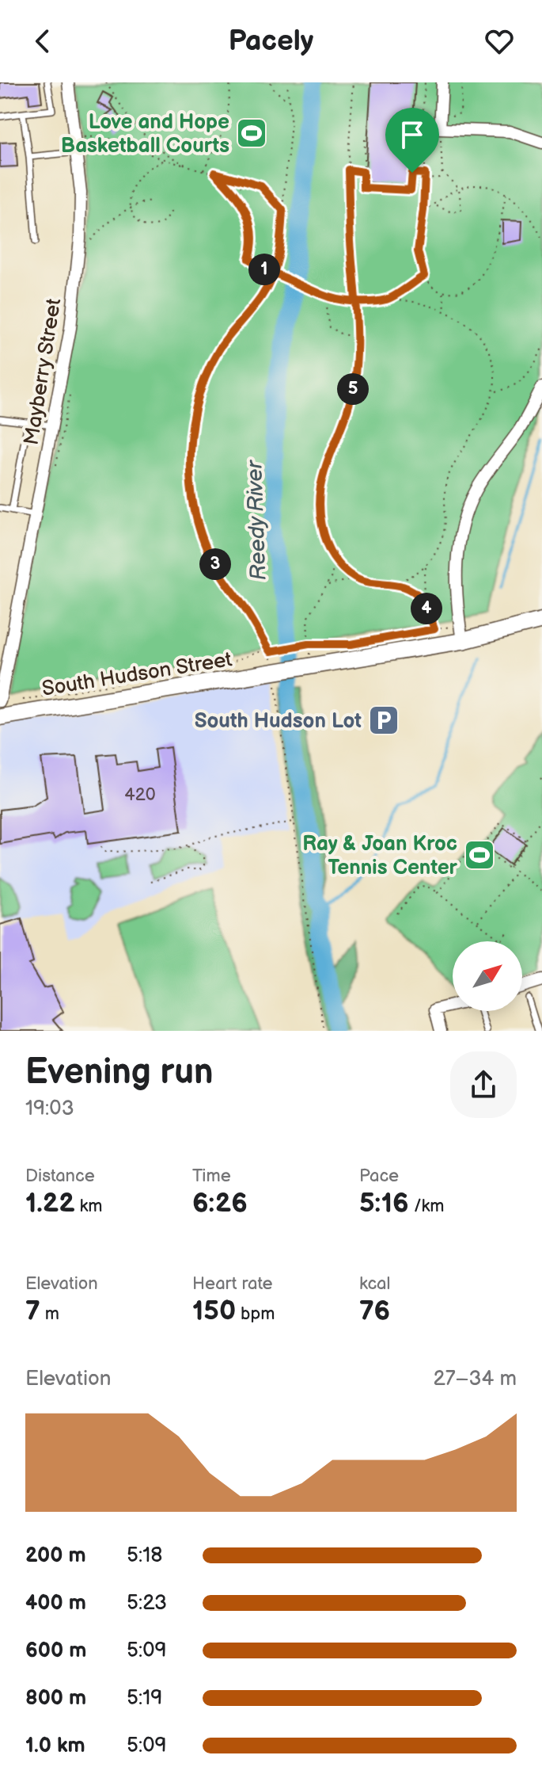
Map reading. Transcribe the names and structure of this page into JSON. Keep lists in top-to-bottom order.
{
  "streets": {
    "street": ["Mayberry Street", "South Hudson Street"]
  },
  "water": ["Reedy River"],
  "places": {
    "sports": ["Love and Hope Basketball Courts", "Ray & Joan Kroc Tennis Center"],
    "parking": ["South Hudson Lot"]
  },
  "house_numbers": ["420"],
  "north": "top right",
  "page": {
    "header": "Pacely",
    "pins": [
      "1",
      "5",
      "3",
      "4"
    ],
    "heading": ["Evening run", "19:03"],
    "stats": [
      ["Distance", "1.22 km"],
      ["Time", "6:26"],
      ["Pace", "5:16 /km"],
      ["Elevation", "7 m"],
      ["Heart rate", "150 bpm"],
      ["kcal", "76"]
    ],
    "chart": ["Elevation", "27–34 m"],
    "list": [
      {
        "name": "200 m",
        "note": "5:18"
      },
      {
        "name": "400 m",
        "note": "5:23"
      },
      {
        "name": "600 m",
        "note": "5:09"
      },
      {
        "name": "800 m",
        "note": "5:19"
      },
      {
        "name": "1.0 km",
        "note": "5:09"
      }
    ]
  }
}
